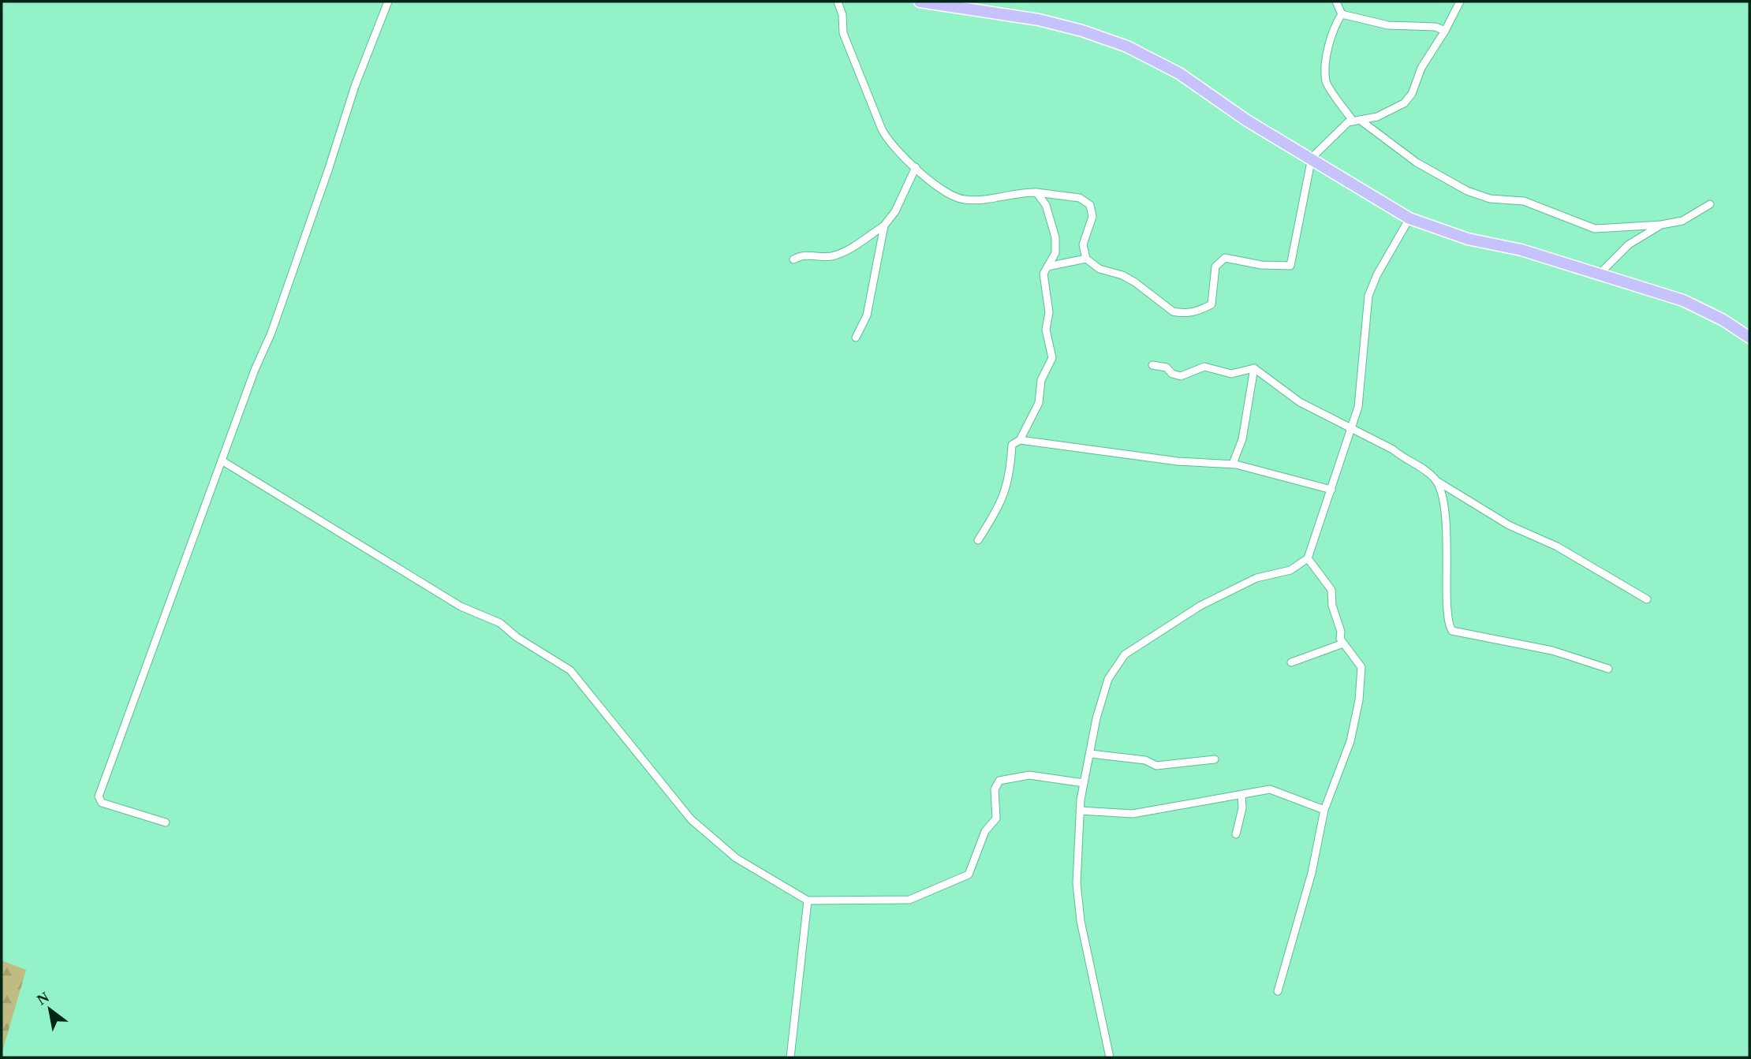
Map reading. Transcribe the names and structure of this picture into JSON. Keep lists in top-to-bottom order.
{
  "north": "top left"
}
